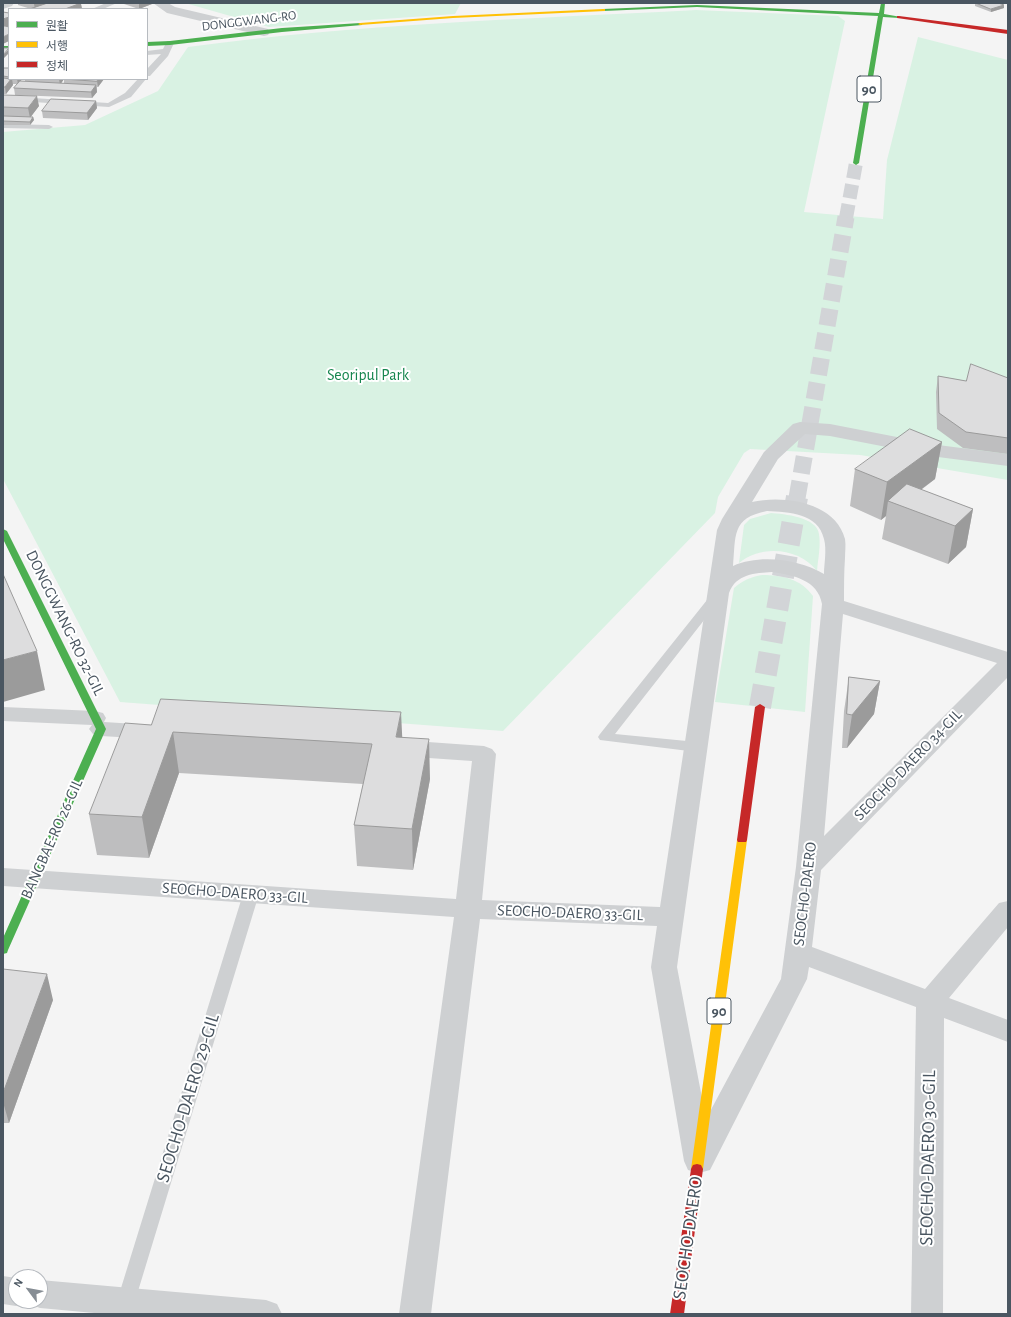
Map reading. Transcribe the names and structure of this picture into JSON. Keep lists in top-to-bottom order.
{
  "streets": {
    "street": [
      "DONGGWANG-RO",
      "90",
      "DONGGWANG-RO 32-GIL",
      "SEOCHO-DAERO 34-GIL",
      "BANGBAE-RO 26-GIL",
      "SEOCHO-DAERO 33-GIL",
      "SEOCHO-DAERO",
      "SEOCHO-DAERO 30-GIL"
    ],
    "lane": ["SEOCHO-DAERO 29-GIL"]
  },
  "crossings": [
    ["DONGGWANG-RO", "90"],
    ["DONGGWANG-RO 32-GIL", "BANGBAE-RO 26-GIL"],
    ["SEOCHO-DAERO 34-GIL", "SEOCHO-DAERO"],
    ["BANGBAE-RO 26-GIL", "SEOCHO-DAERO 33-GIL"],
    ["SEOCHO-DAERO 33-GIL", "SEOCHO-DAERO"],
    ["SEOCHO-DAERO 33-GIL", "SEOCHO-DAERO 29-GIL"]
  ],
  "parks": ["Seoripul Park"],
  "legend": ["원활", "서행", "정체"],
  "north": "top left"
}
